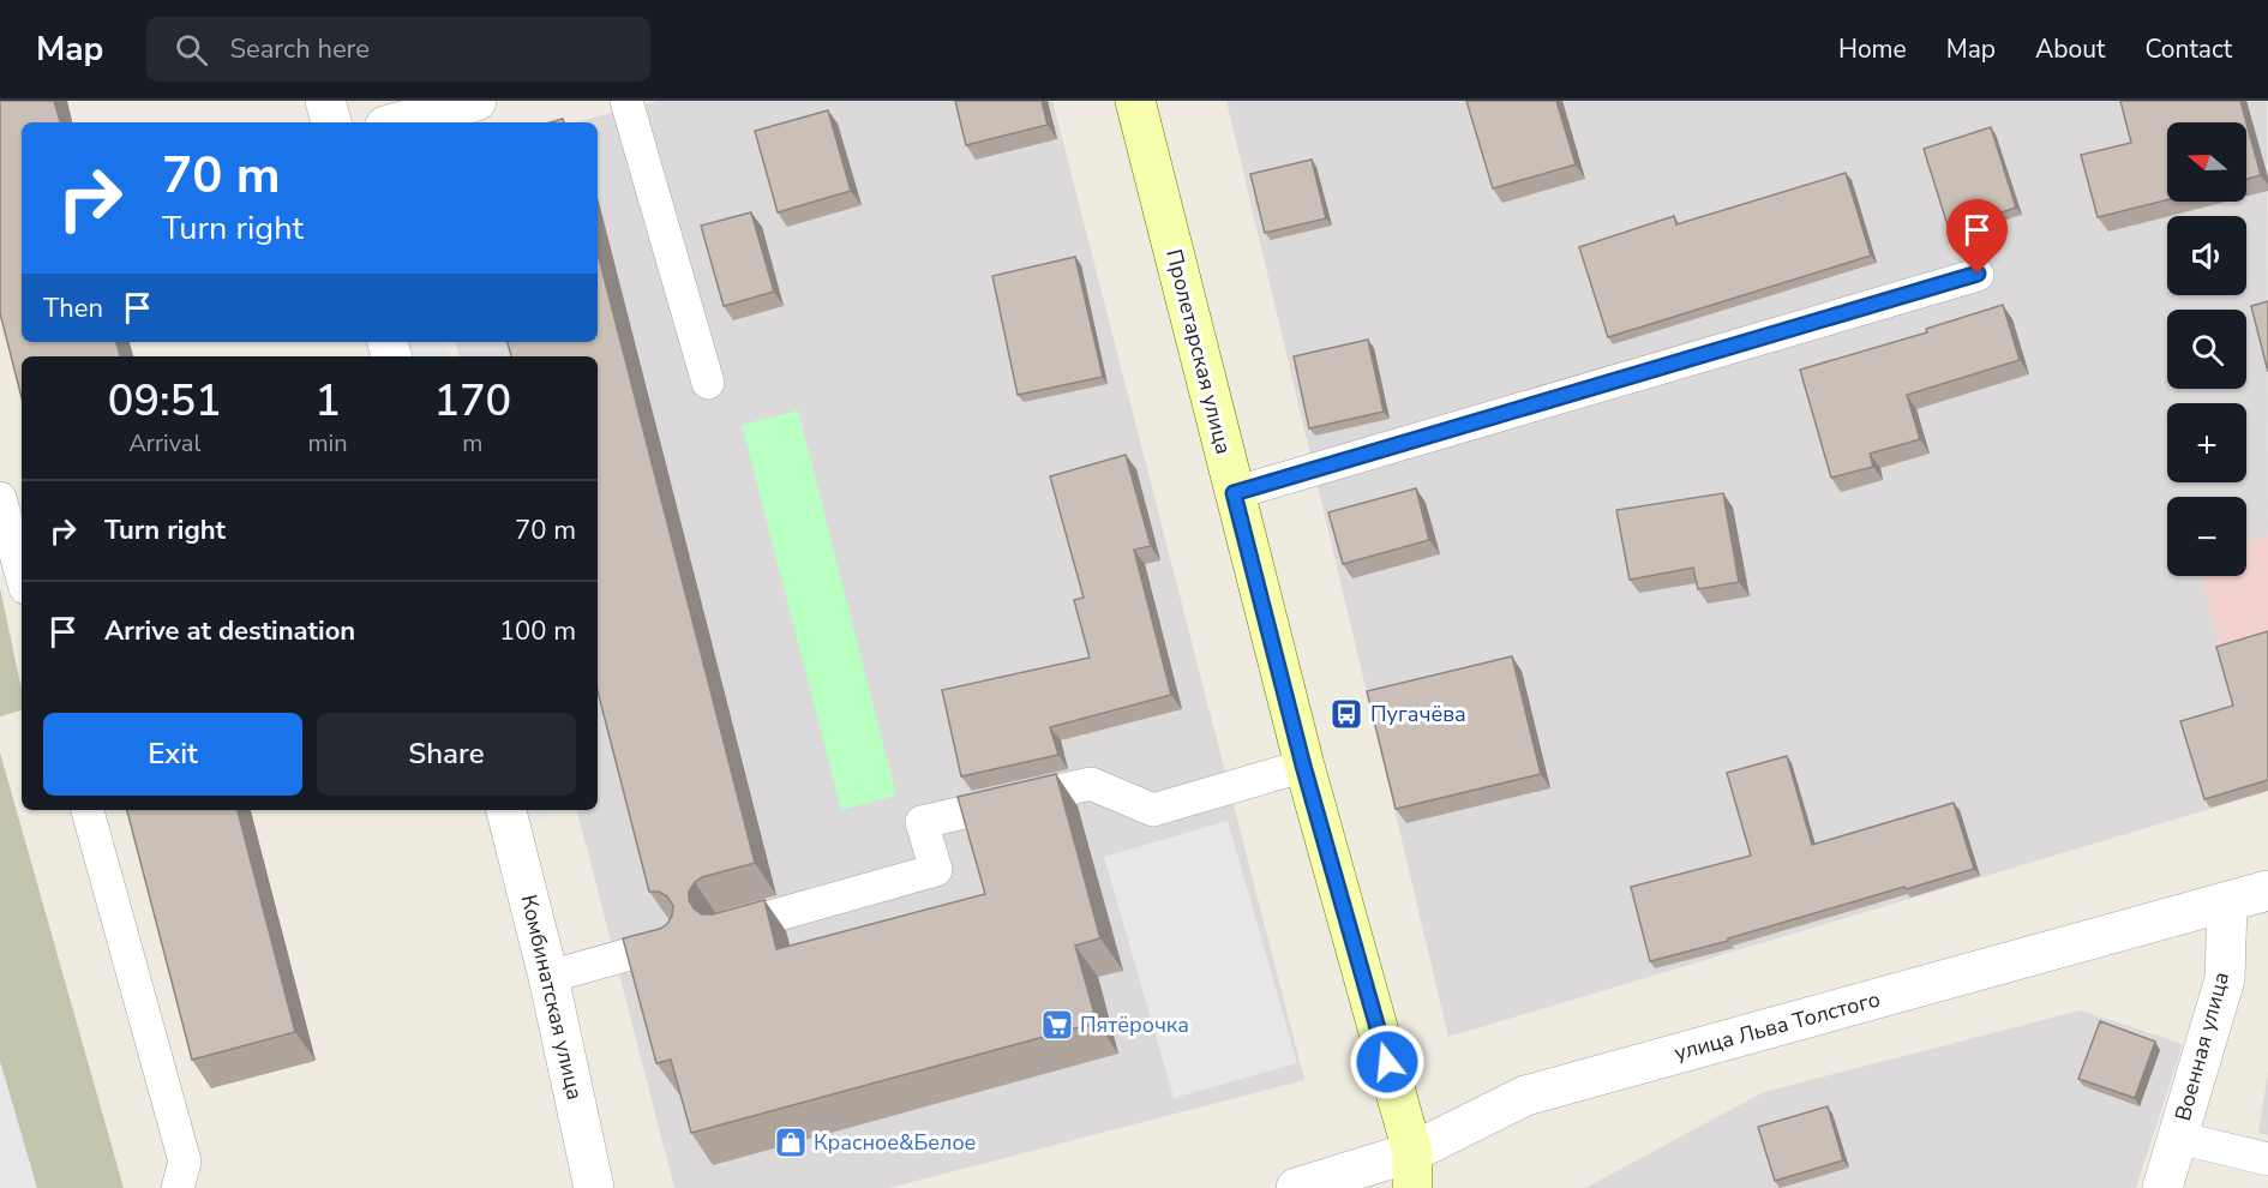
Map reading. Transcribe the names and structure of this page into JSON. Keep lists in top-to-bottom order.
{
  "streets": {
    "street": [
      "Пролетарская улица",
      "Комбинатская улица",
      "улица Льва Толстого",
      "Военная улица"
    ]
  },
  "crossings": [
    ["Пролетарская улица", "улица Льва Толстого"],
    ["улица Льва Толстого", "Военная улица"]
  ],
  "places": {
    "bus stop": ["Пугачёва"],
    "supermarket": ["Пятёрочка"],
    "shop": ["Красное&Белое"]
  },
  "north": "left",
  "page": {
    "header": "Map",
    "search": "Search here",
    "nav": [
      "Home",
      "Map",
      "About",
      "Contact"
    ],
    "map_buttons": ["+", "−"],
    "turn": ["70 m", "Turn right"],
    "then": "Then",
    "eta": [
      "09:51",
      "Arrival",
      "1",
      "min",
      "170",
      "m"
    ],
    "list": [
      {
        "name": "Turn right",
        "value": "70 m"
      },
      {
        "name": "Arrive at destination",
        "value": "100 m"
      }
    ],
    "buttons": ["Exit", "Share"]
  }
}
